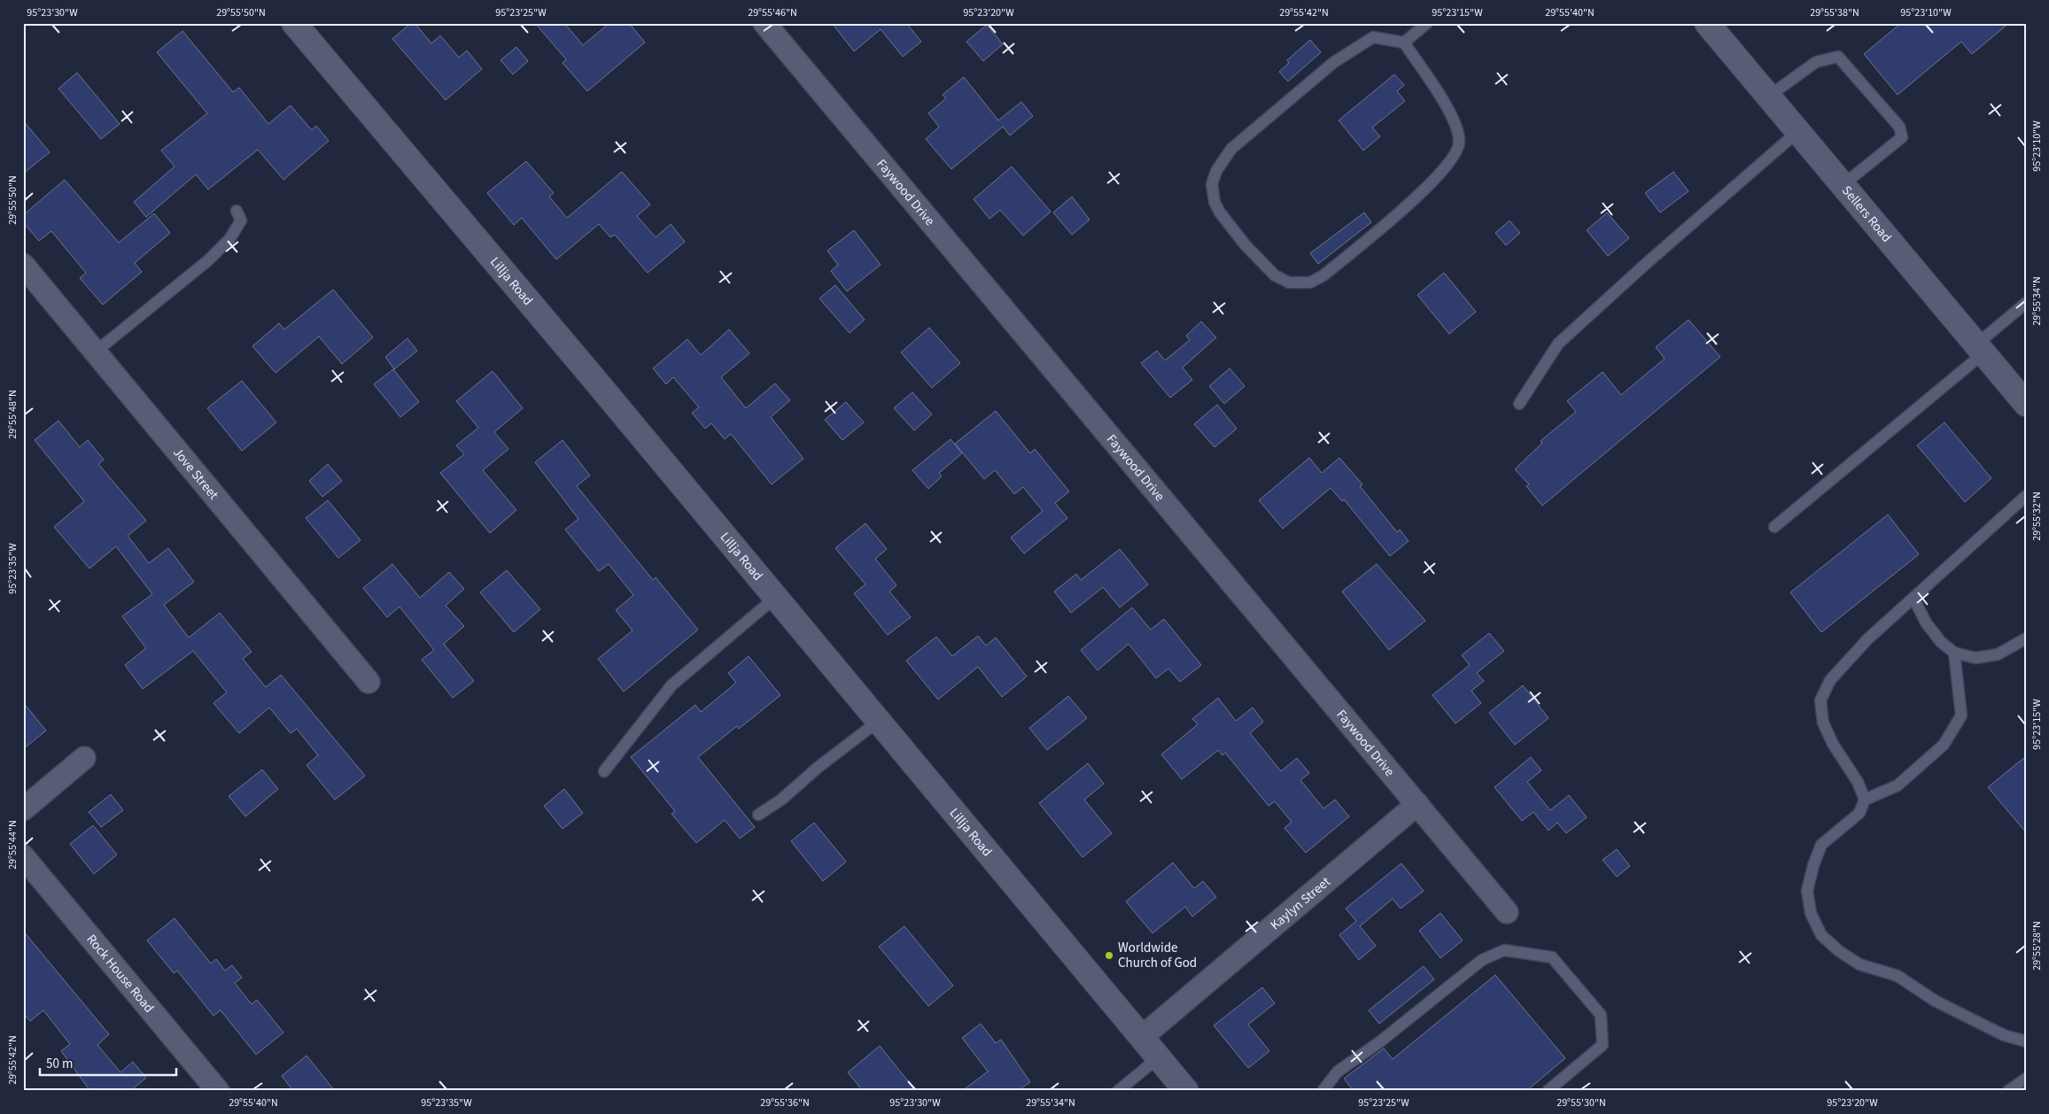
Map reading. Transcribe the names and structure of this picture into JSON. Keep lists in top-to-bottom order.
{
  "streets": {
    "street": [
      "Faywood Drive",
      "Sellers Road",
      "Lillja Road",
      "Jove Street",
      "Kaylyn Street",
      "Rock House Road"
    ]
  },
  "crossings": [
    ["Faywood Drive", "Kaylyn Street"],
    ["Lillja Road", "Kaylyn Street"]
  ],
  "places": ["Worldwide Church of God"],
  "scale_bar": "50 m",
  "coordinates": [
    "95°23'30\"W",
    "29°55'50\"N",
    "95°23'25\"W",
    "29°55'46\"N",
    "95°23'20\"W",
    "29°55'42\"N",
    "95°23'15\"W",
    "29°55'40\"N",
    "29°55'38\"N",
    "95°23'10\"W",
    "29°55'34\"N",
    "29°55'48\"N",
    "29°55'32\"N",
    "95°23'35\"W",
    "29°55'44\"N",
    "29°55'28\"N",
    "29°55'36\"N",
    "29°55'30\"N"
  ]
}
